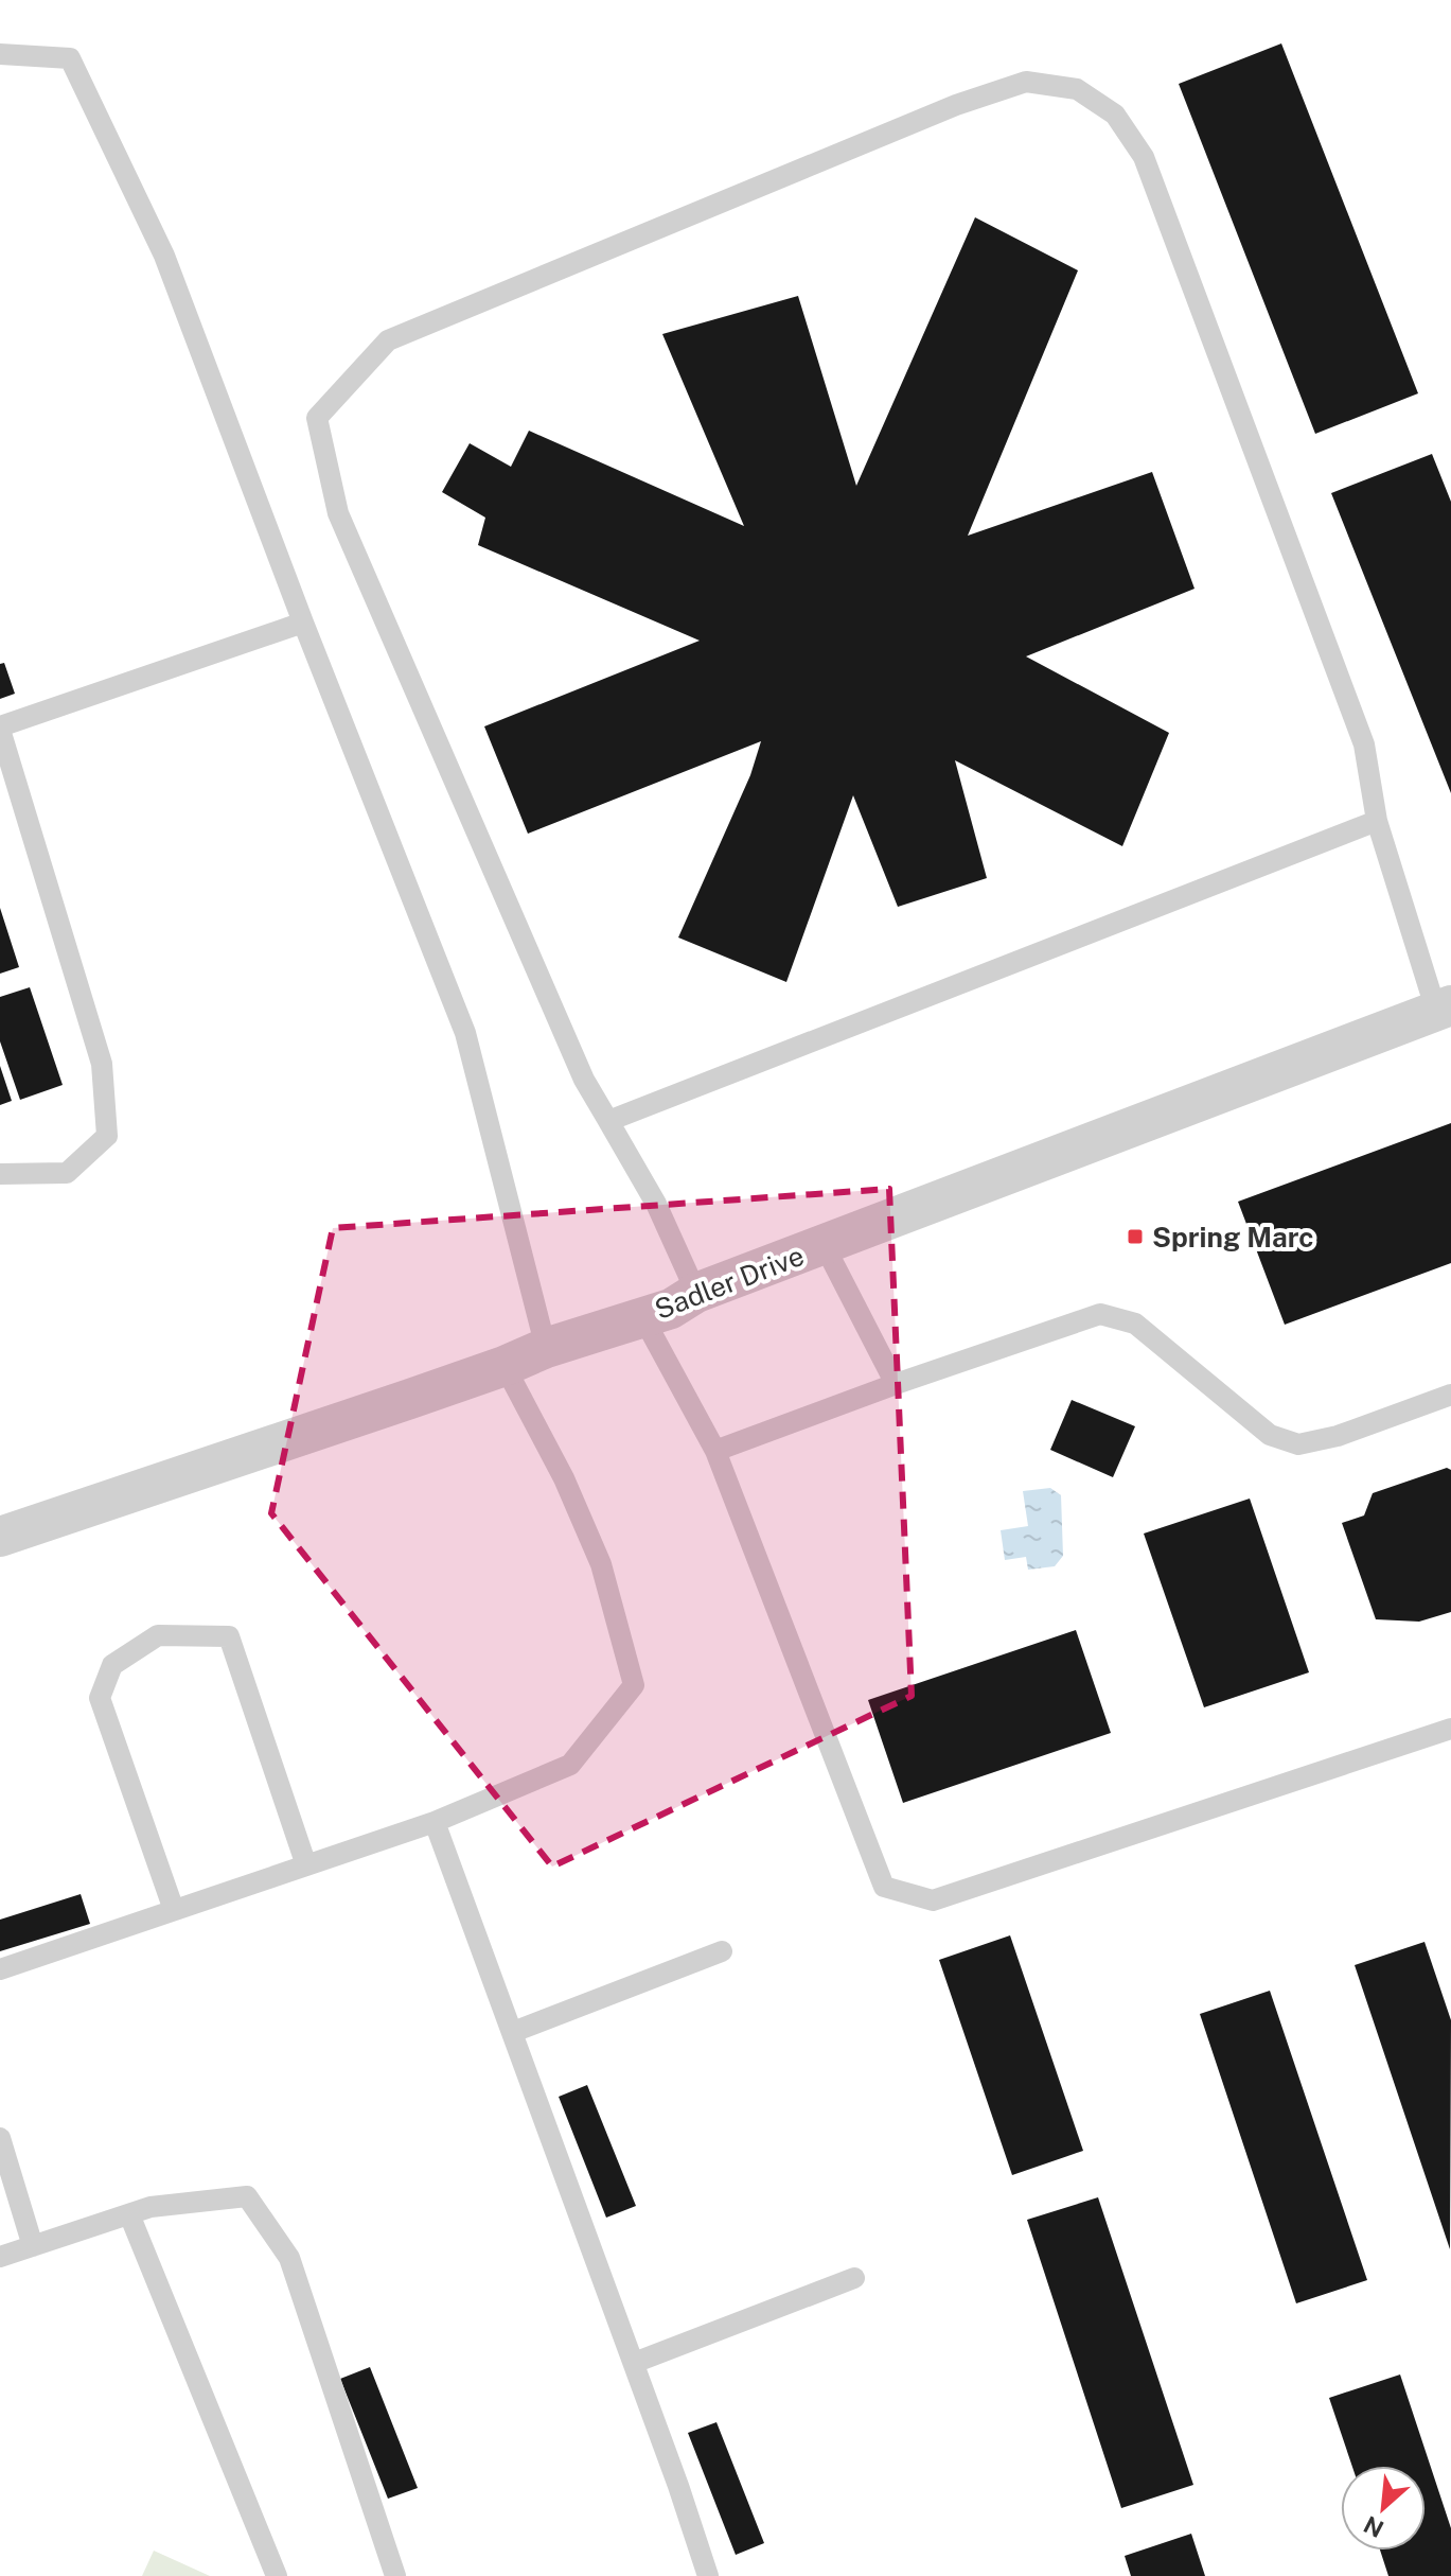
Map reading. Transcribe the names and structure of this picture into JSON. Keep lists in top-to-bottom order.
{
  "streets": {
    "street": ["Sadler Drive"]
  },
  "places": {
    "transit": ["Spring Marc"]
  },
  "north": "bottom left"
}
